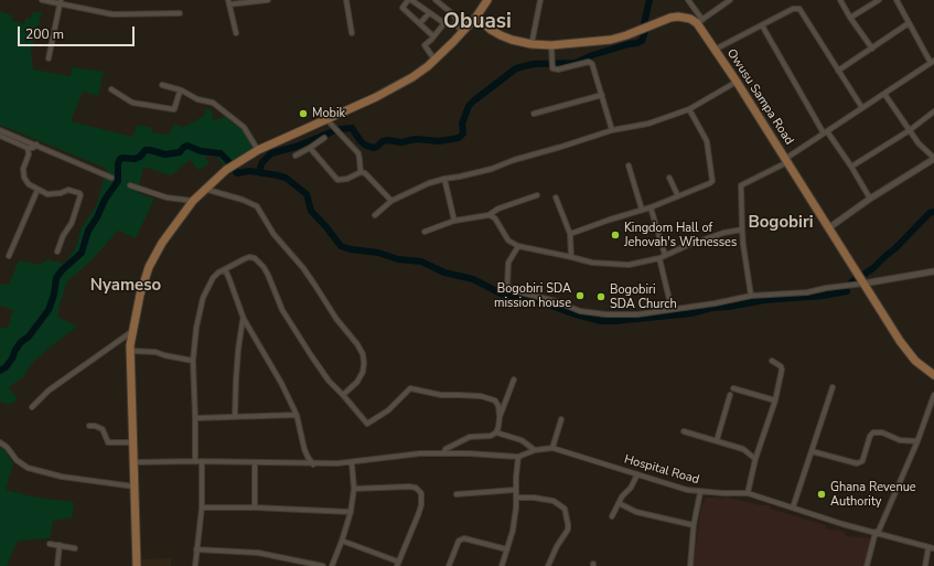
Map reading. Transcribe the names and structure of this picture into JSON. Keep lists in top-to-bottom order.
{
  "streets": {
    "main road": ["Owusu Sampa Road"],
    "street": ["Hospital Road"]
  },
  "districts": ["Obuasi", "Bogobiri", "Nyameso"],
  "places": [
    "Mobik",
    "Kingdom Hall of Jehovah's Witnesses",
    "Bogobiri SDA mission house",
    "Bogobiri SDA Church",
    "Ghana Revenue Authority"
  ],
  "scale_bar": "200 m"
}
